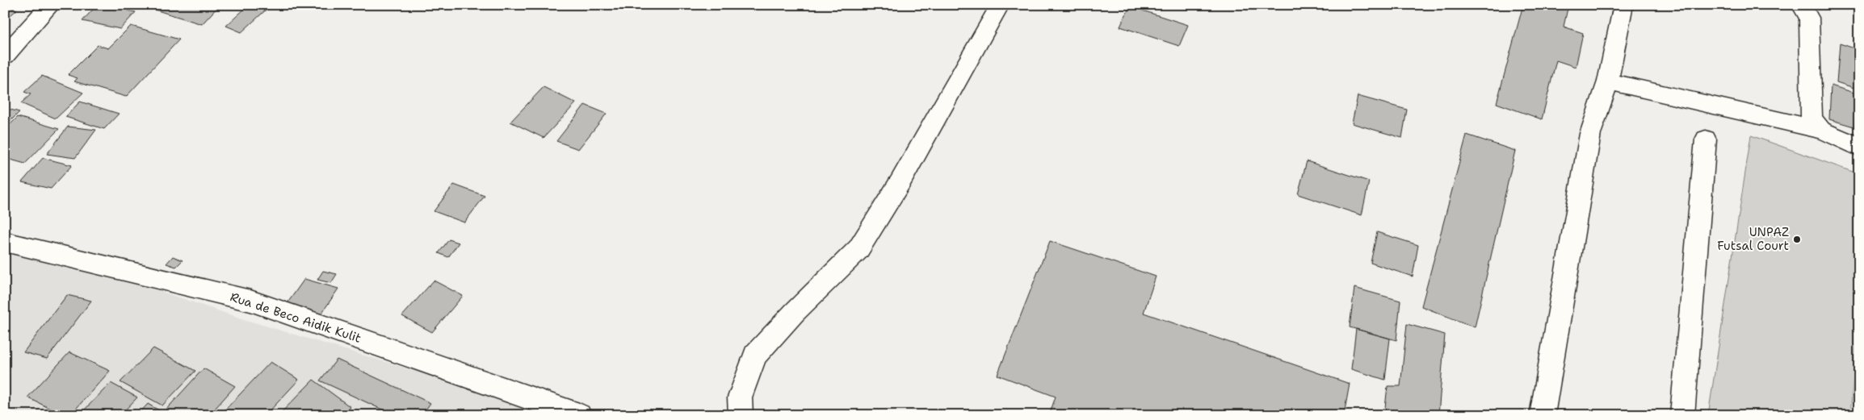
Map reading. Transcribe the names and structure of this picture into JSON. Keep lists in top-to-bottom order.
{
  "streets": {
    "street": ["Rua de Beco Aidik Kulit"]
  },
  "places": ["UNPAZ Futsal Court"]
}
